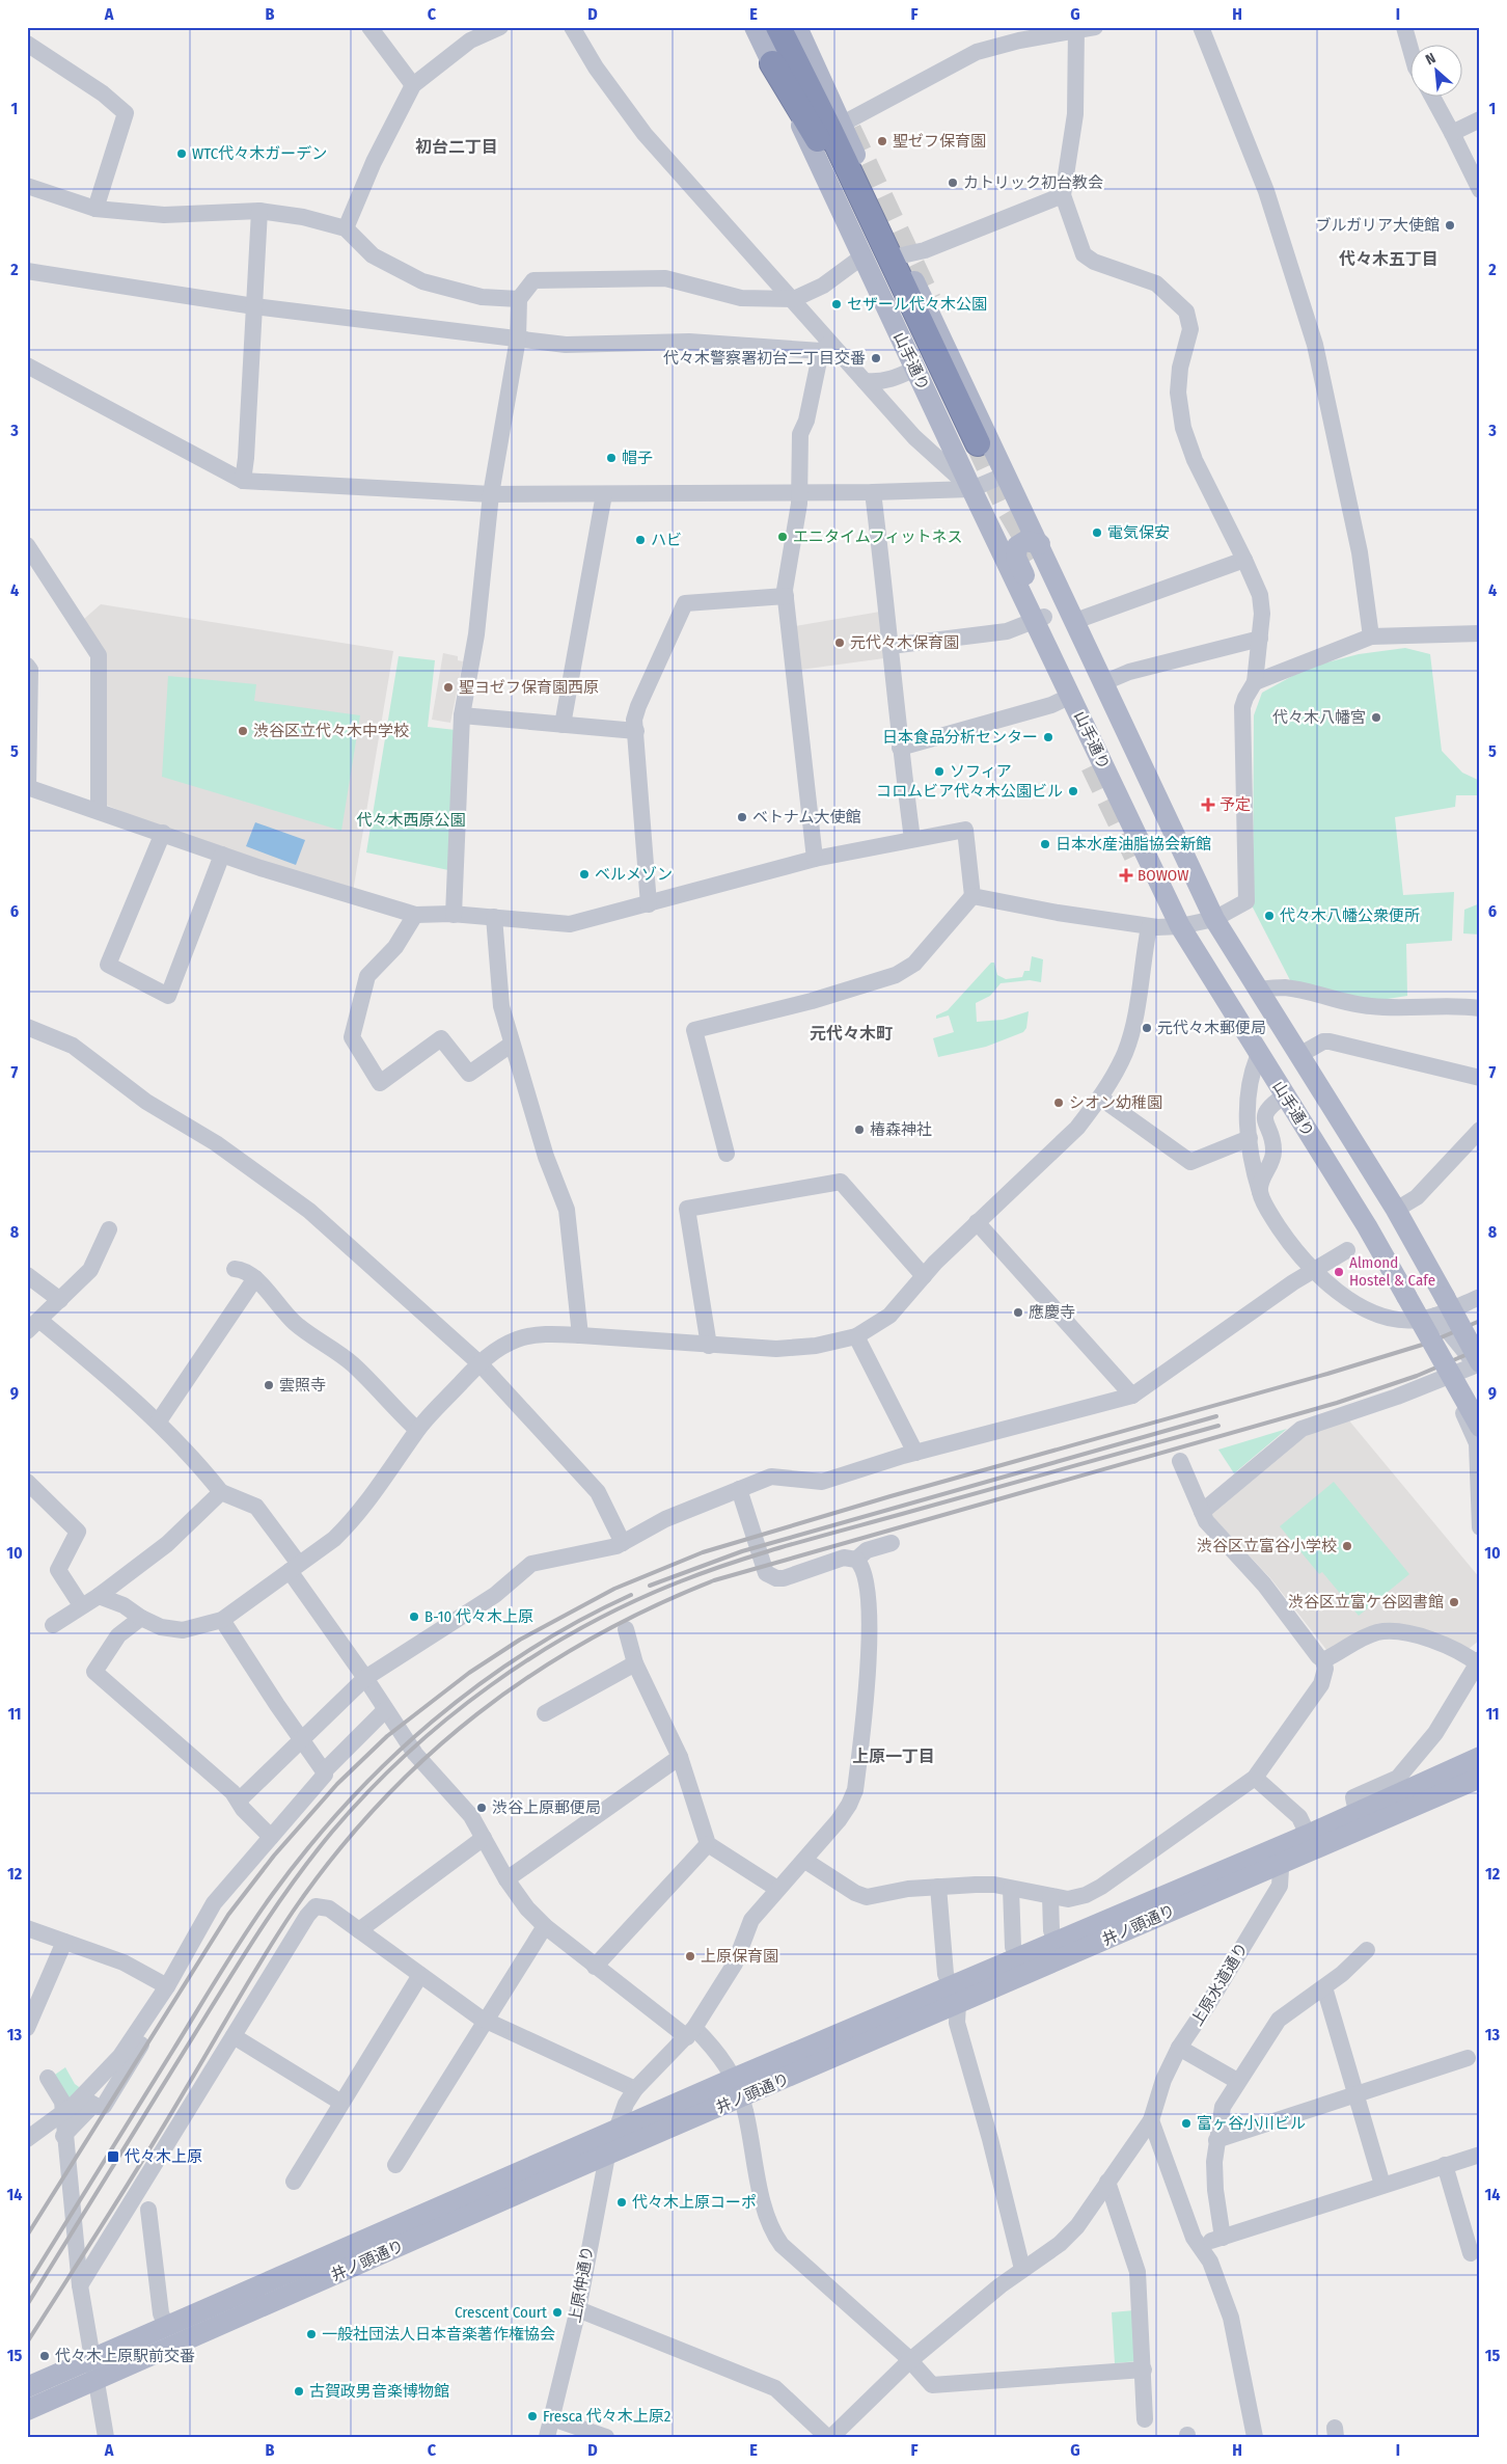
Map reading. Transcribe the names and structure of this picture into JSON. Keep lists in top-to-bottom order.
{
  "streets": {
    "main road": ["山手通り", "井ノ頭通り"],
    "street": ["上原水道通り", "上原仲通り"]
  },
  "crossings": [
    ["井ノ頭通り", "上原水道通り"],
    ["井ノ頭通り", "上原仲通り"]
  ],
  "districts": [
    "初台二丁目",
    "代々木五丁目",
    "元代々木町",
    "上原一丁目"
  ],
  "parks": ["代々木西原公園"],
  "places": {
    "other": [
      "聖ゼフ保育園",
      "WTC代々木ガーデン",
      "カトリック初台教会",
      "ブルガリア大使館",
      "セザール代々木公園",
      "代々木警察署初台二丁目交番",
      "帽子",
      "電気保安",
      "エニタイムフィットネス",
      "ハビ",
      "元代々木保育園",
      "聖ヨゼフ保育園西原",
      "代々木八幡宮",
      "渋谷区立代々木中学校",
      "日本食品分析センター",
      "ソフィア",
      "コロムビア代々木公園ビル",
      "ベトナム大使館",
      "日本水産油脂協会新館",
      "ベルメゾン",
      "代々木八幡公衆便所",
      "元代々木郵便局",
      "シオン幼稚園",
      "椿森神社",
      "Almond Hostel & Cafe",
      "應慶寺",
      "雲照寺",
      "渋谷区立富谷小学校",
      "渋谷区立富ケ谷図書館",
      "B-10 代々木上原",
      "渋谷上原郵便局",
      "上原保育園",
      "富ヶ谷小川ビル",
      "代々木上原コーポ",
      "Crescent Court",
      "一般社団法人日本音楽著作権協会",
      "代々木上原駅前交番",
      "古賀政男音楽博物館",
      "Fresca 代々木上原2"
    ],
    "health": ["予定", "BOWOW"],
    "transit": ["代々木上原"]
  },
  "north": "top left",
  "grid": {
    "columns": [
      "A",
      "B",
      "C",
      "D",
      "E",
      "F",
      "G",
      "H",
      "I"
    ],
    "rows": [
      "1",
      "2",
      "3",
      "4",
      "5",
      "6",
      "7",
      "8",
      "9",
      "10",
      "11",
      "12",
      "13",
      "14",
      "15"
    ]
  }
}
